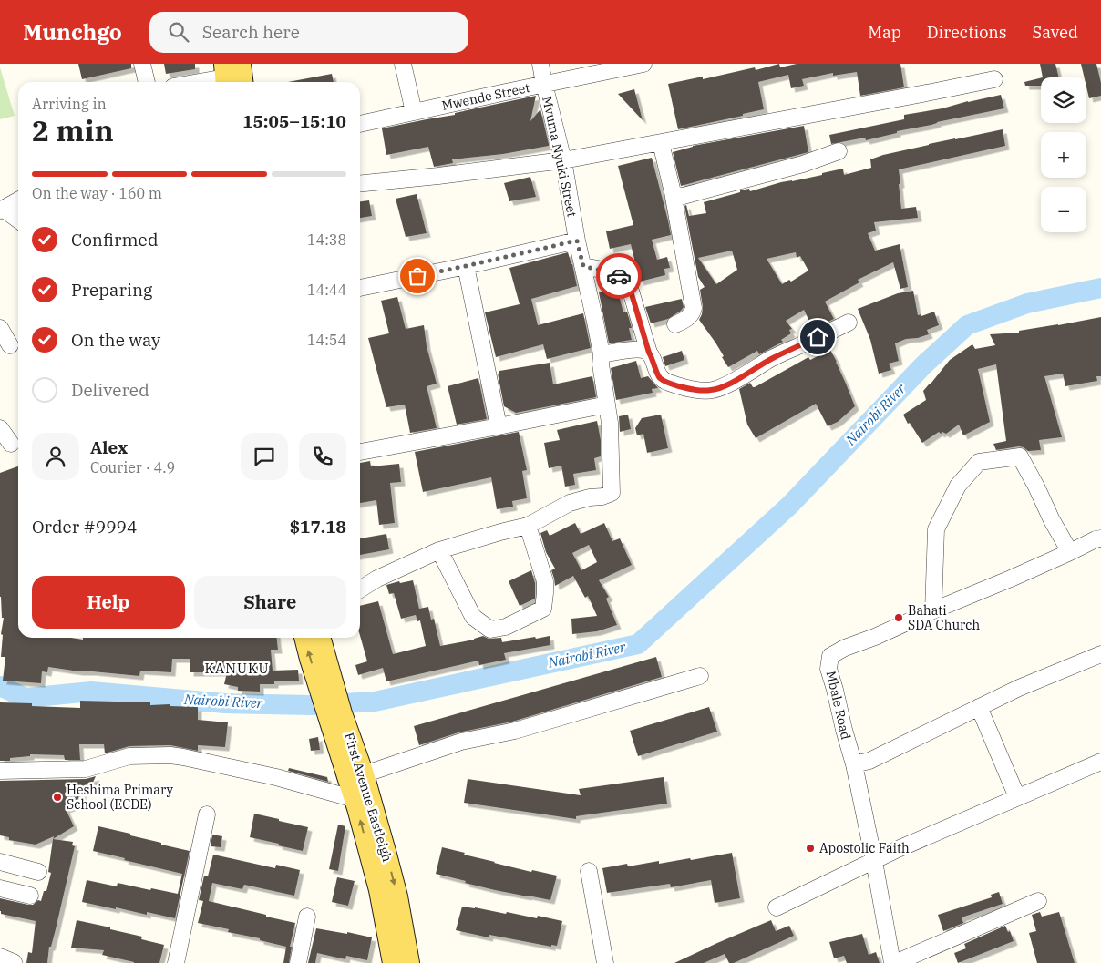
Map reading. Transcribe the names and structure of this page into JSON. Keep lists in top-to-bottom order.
{
  "streets": {
    "main road": ["First Avenue Eastleigh"],
    "street": ["Mwende Street", "Mvuma Nyuki Street", "Mbale Road"]
  },
  "crossings": [
    ["Mwende Street", "Mvuma Nyuki Street"]
  ],
  "districts": ["KANUKU"],
  "water": ["Nairobi River"],
  "places": ["Bahati SDA Church", "Heshima Primary School (ECDE)", "Apostolic Faith"],
  "page": {
    "header": "Munchgo",
    "search": "Search here",
    "nav": ["Map", "Directions", "Saved"],
    "map_buttons": ["+", "−"],
    "heading": ["2 min", "Arriving in", "15:05–15:10"],
    "panel": [
      "Alex",
      "Courier · 4.9",
      "Order #9994",
      "$17.18"
    ],
    "bar": "On the way · 160 m",
    "list": [
      ["Confirmed", "14:38"],
      ["Preparing", "14:44"],
      ["On the way", "14:54"],
      "Delivered"
    ],
    "buttons": ["Help", "Share"]
  }
}
